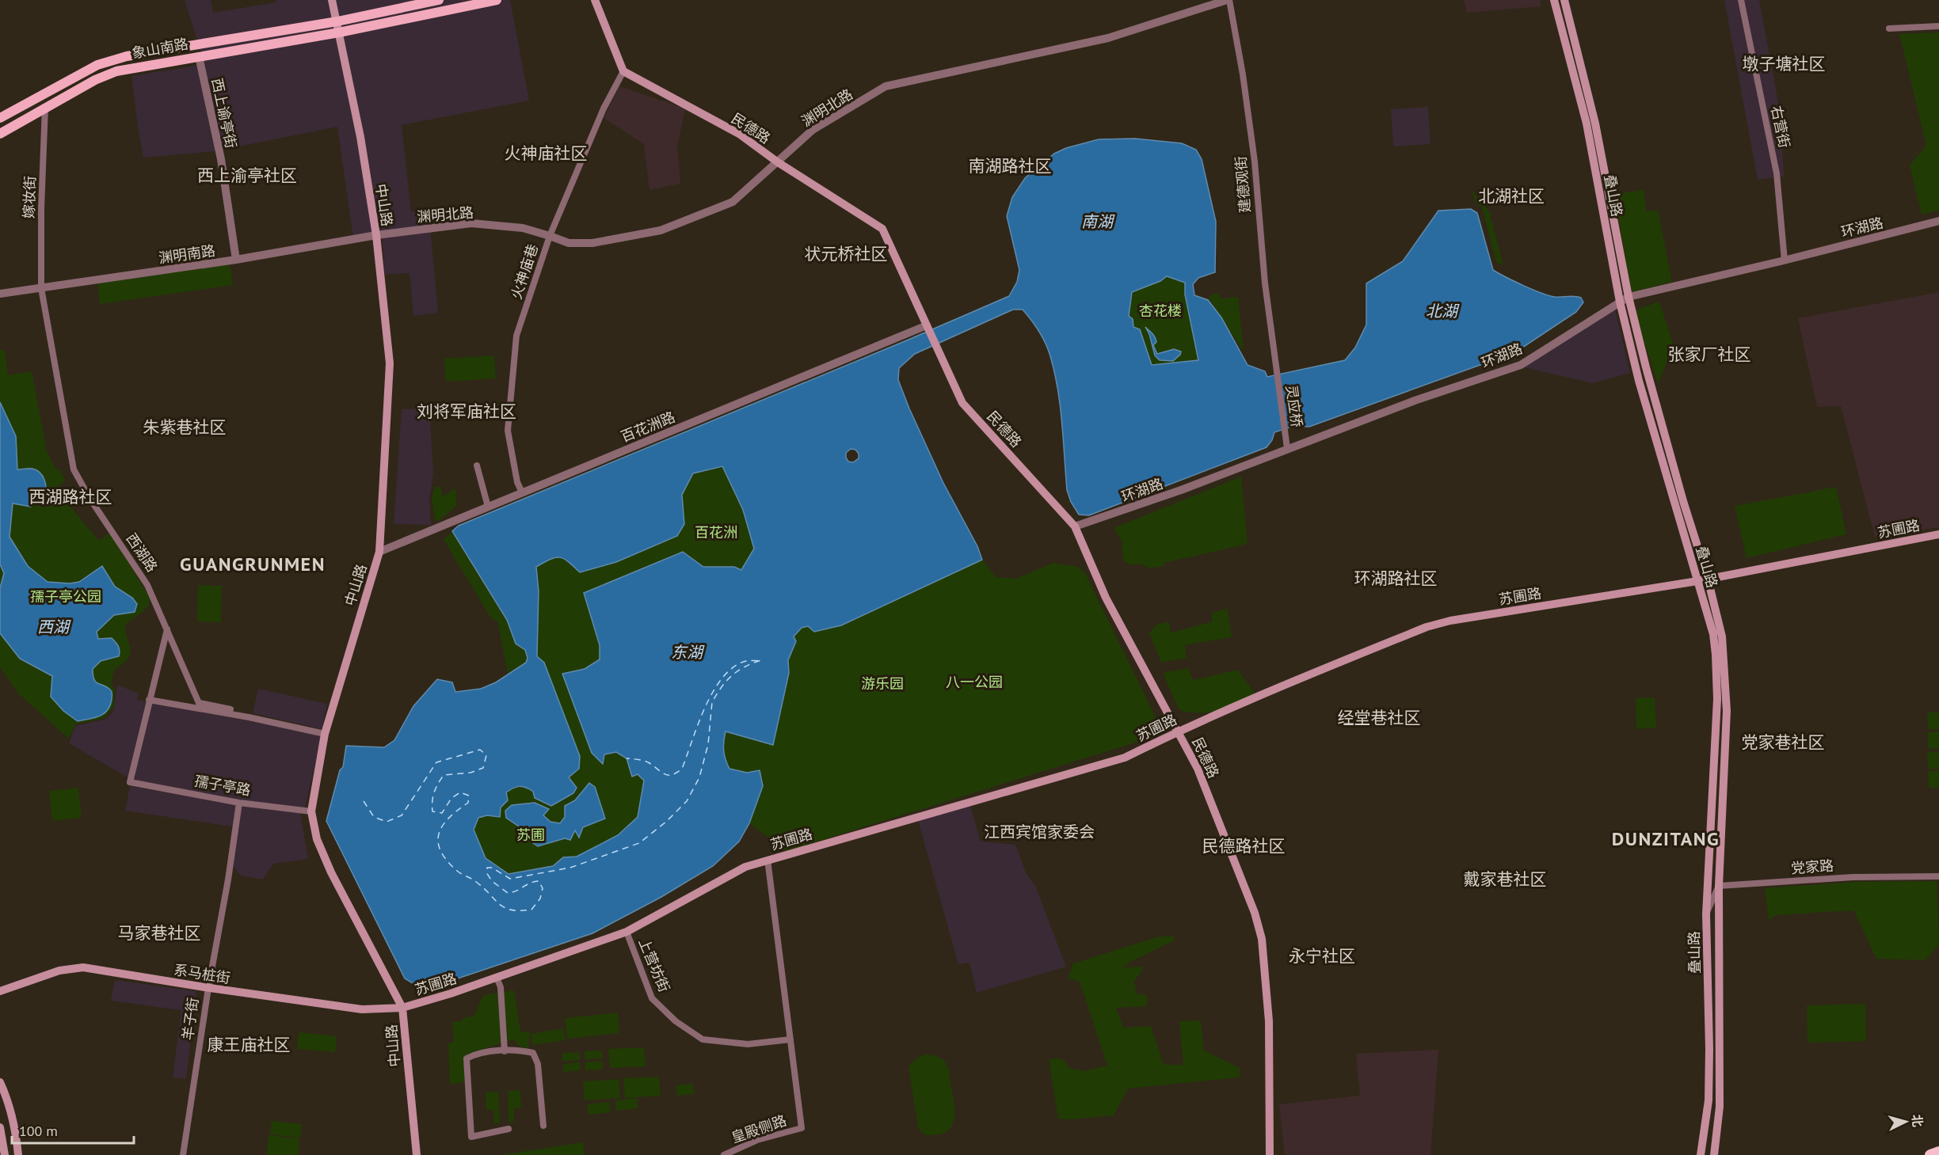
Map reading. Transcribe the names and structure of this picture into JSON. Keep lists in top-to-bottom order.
{
  "streets": {
    "main road": [
      "象山南路",
      "民德路",
      "叠山路",
      "中山路",
      "苏圃路",
      "系马桩街"
    ],
    "street": [
      "渊明北路",
      "西上谕亭街",
      "右营街",
      "建德观街",
      "嫁妆街",
      "环湖路",
      "渊明南路",
      "火神庙巷",
      "灵应桥",
      "百花洲路",
      "西湖路",
      "孺子亭路",
      "党家路",
      "上营坊街",
      "羊子街",
      "皇殿侧路"
    ]
  },
  "crossings": [
    ["象山南路", "西上谕亭街"],
    ["象山南路", "嫁妆街"],
    ["象山南路", "中山路"],
    ["渊明北路", "民德路"],
    ["渊明北路", "建德观街"],
    ["渊明北路", "中山路"],
    ["渊明北路", "渊明南路"],
    ["渊明北路", "火神庙巷"],
    ["西上谕亭街", "渊明南路"],
    ["右营街", "环湖路"],
    ["民德路", "环湖路"],
    ["民德路", "火神庙巷"],
    ["民德路", "百花洲路"],
    ["民德路", "苏圃路"],
    ["建德观街", "灵应桥"],
    ["叠山路", "环湖路"],
    ["叠山路", "苏圃路"],
    ["叠山路", "党家路"],
    ["嫁妆街", "渊明南路"],
    ["嫁妆街", "西湖路"],
    ["中山路", "渊明南路"],
    ["中山路", "百花洲路"],
    ["中山路", "苏圃路"],
    ["中山路", "孺子亭路"],
    ["中山路", "系马桩街"],
    ["环湖路", "灵应桥"],
    ["渊明南路", "西湖路"],
    ["火神庙巷", "百花洲路"],
    ["苏圃路", "上营坊街"],
    ["苏圃路", "系马桩街"],
    ["孺子亭路", "羊子街"],
    ["上营坊街", "皇殿侧路"],
    ["系马桩街", "羊子街"]
  ],
  "districts": [
    "墩子塘社区",
    "火神庙社区",
    "南湖路社区",
    "西上渝亭社区",
    "北湖社区",
    "状元桥社区",
    "张家厂社区",
    "刘将军庙社区",
    "朱紫巷社区",
    "西湖路社区",
    "GUANGRUNMEN",
    "环湖路社区",
    "经堂巷社区",
    "党家巷社区",
    "江西宾馆家委会",
    "DUNZITANG",
    "民德路社区",
    "戴家巷社区",
    "马家巷社区",
    "永宁社区",
    "康王庙社区"
  ],
  "water": [
    "南湖",
    "北湖",
    "西湖",
    "东湖"
  ],
  "parks": [
    "杏花楼",
    "百花洲",
    "孺子亭公园",
    "八一公园",
    "游乐园",
    "苏圃"
  ],
  "scale_bar": "100 m",
  "north": "right"
}
